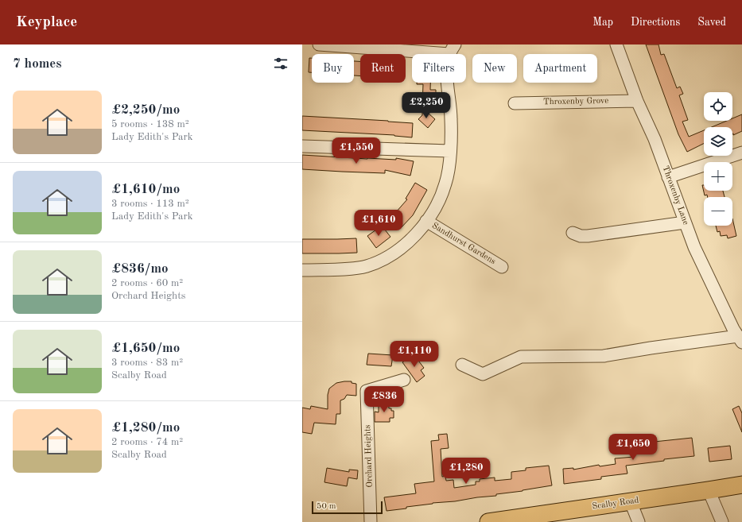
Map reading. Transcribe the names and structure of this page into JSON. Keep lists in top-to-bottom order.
{
  "streets": {
    "highway": ["Scalby Road"],
    "street": [
      "Throxenby Grove",
      "Throxenby Lane",
      "Sandhurst Gardens",
      "Orchard Heights"
    ]
  },
  "crossings": [
    ["Throxenby Grove", "Throxenby Lane"]
  ],
  "scale_bar": "50 m",
  "page": {
    "header": "Keyplace",
    "nav": ["Map", "Directions", "Saved"],
    "heading": "7 homes",
    "chip": [
      "Buy",
      "Rent",
      "Filters",
      "New",
      "Apartment"
    ],
    "list": [
      {
        "name": "£2,250/mo",
        "note": "5 rooms · 138 m² · Lady Edith's Park"
      },
      {
        "name": "£1,610/mo",
        "note": "3 rooms · 113 m² · Lady Edith's Park"
      },
      {
        "name": "£836/mo",
        "note": "2 rooms · 60 m² · Orchard Heights"
      },
      {
        "name": "£1,650/mo",
        "note": "3 rooms · 83 m² · Scalby Road"
      },
      {
        "name": "£1,280/mo",
        "note": "2 rooms · 74 m² · Scalby Road"
      }
    ],
    "map_buttons": ["+", "−"],
    "price": [
      "£2,250",
      "£1,550",
      "£1,610",
      "£1,110",
      "£836",
      "£1,650",
      "£1,280"
    ],
    "scale": "50 m"
  }
}
